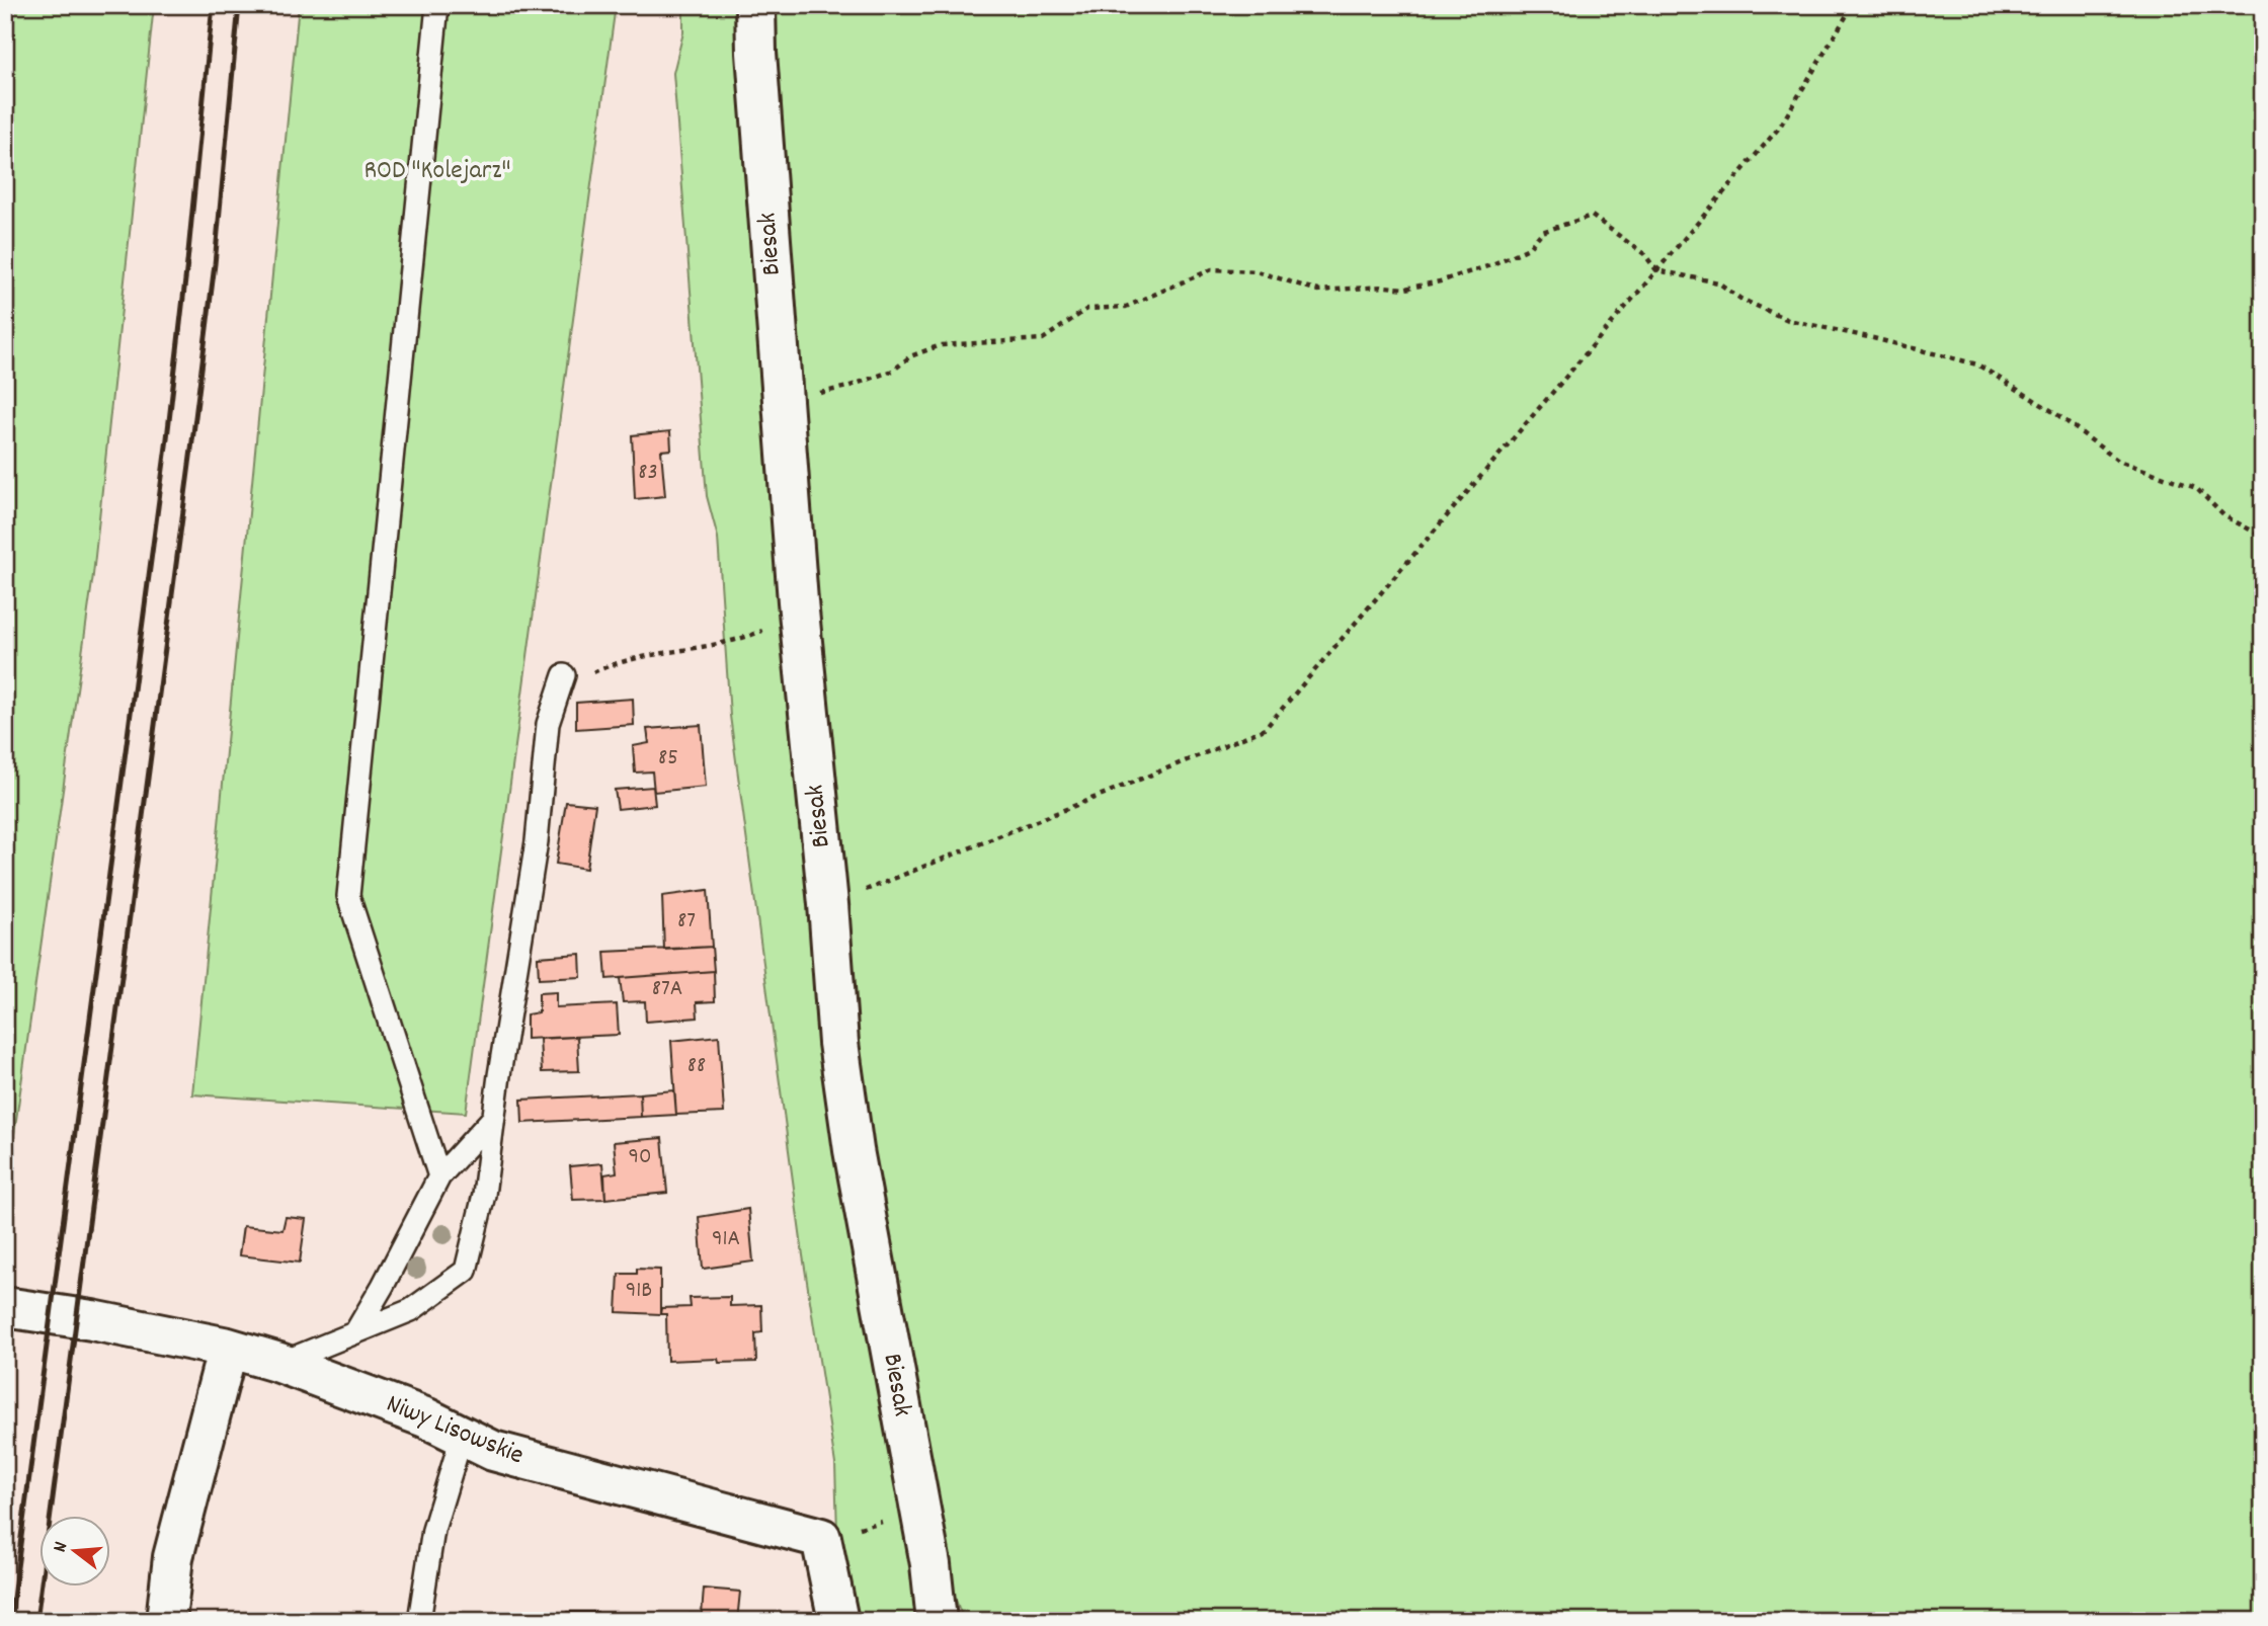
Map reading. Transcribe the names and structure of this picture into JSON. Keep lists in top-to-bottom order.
{
  "streets": {
    "street": ["Biesak", "Niwy Lisowskie"]
  },
  "parks": ["ROD \"Kolejarz\""],
  "house_numbers": [
    "83",
    "85",
    "87",
    "87A",
    "88",
    "90",
    "91A",
    "91B"
  ],
  "north": "left"
}
